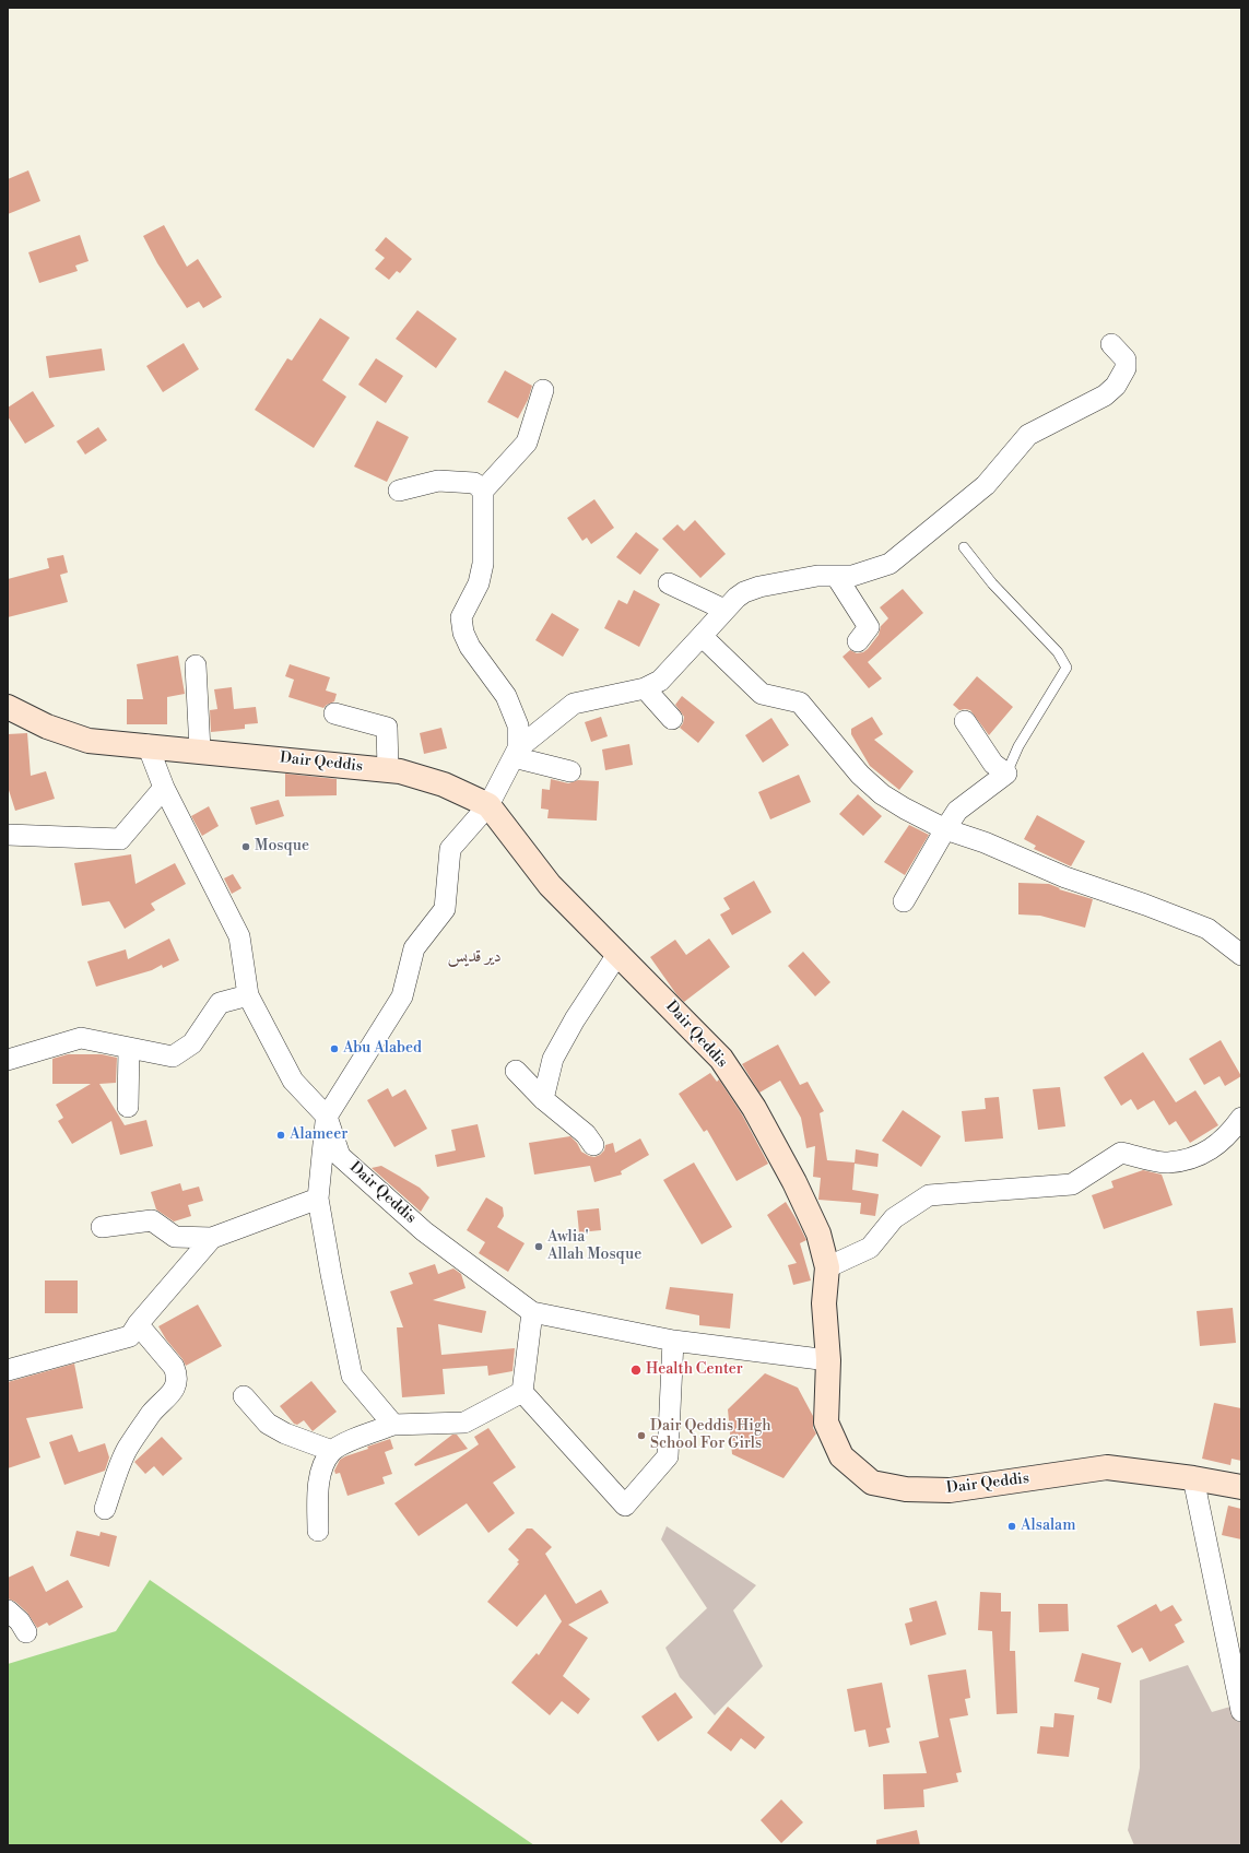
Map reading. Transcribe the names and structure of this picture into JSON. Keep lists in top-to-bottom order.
{
  "streets": {
    "main road": ["Dair Qeddis"]
  },
  "districts": ["دير قديس"],
  "places": [
    "Mosque",
    "Abu Alabed",
    "Alameer",
    "Awlia' Allah Mosque",
    "Health Center",
    "Dair Qeddis High School For Girls",
    "Alsalam"
  ]
}
